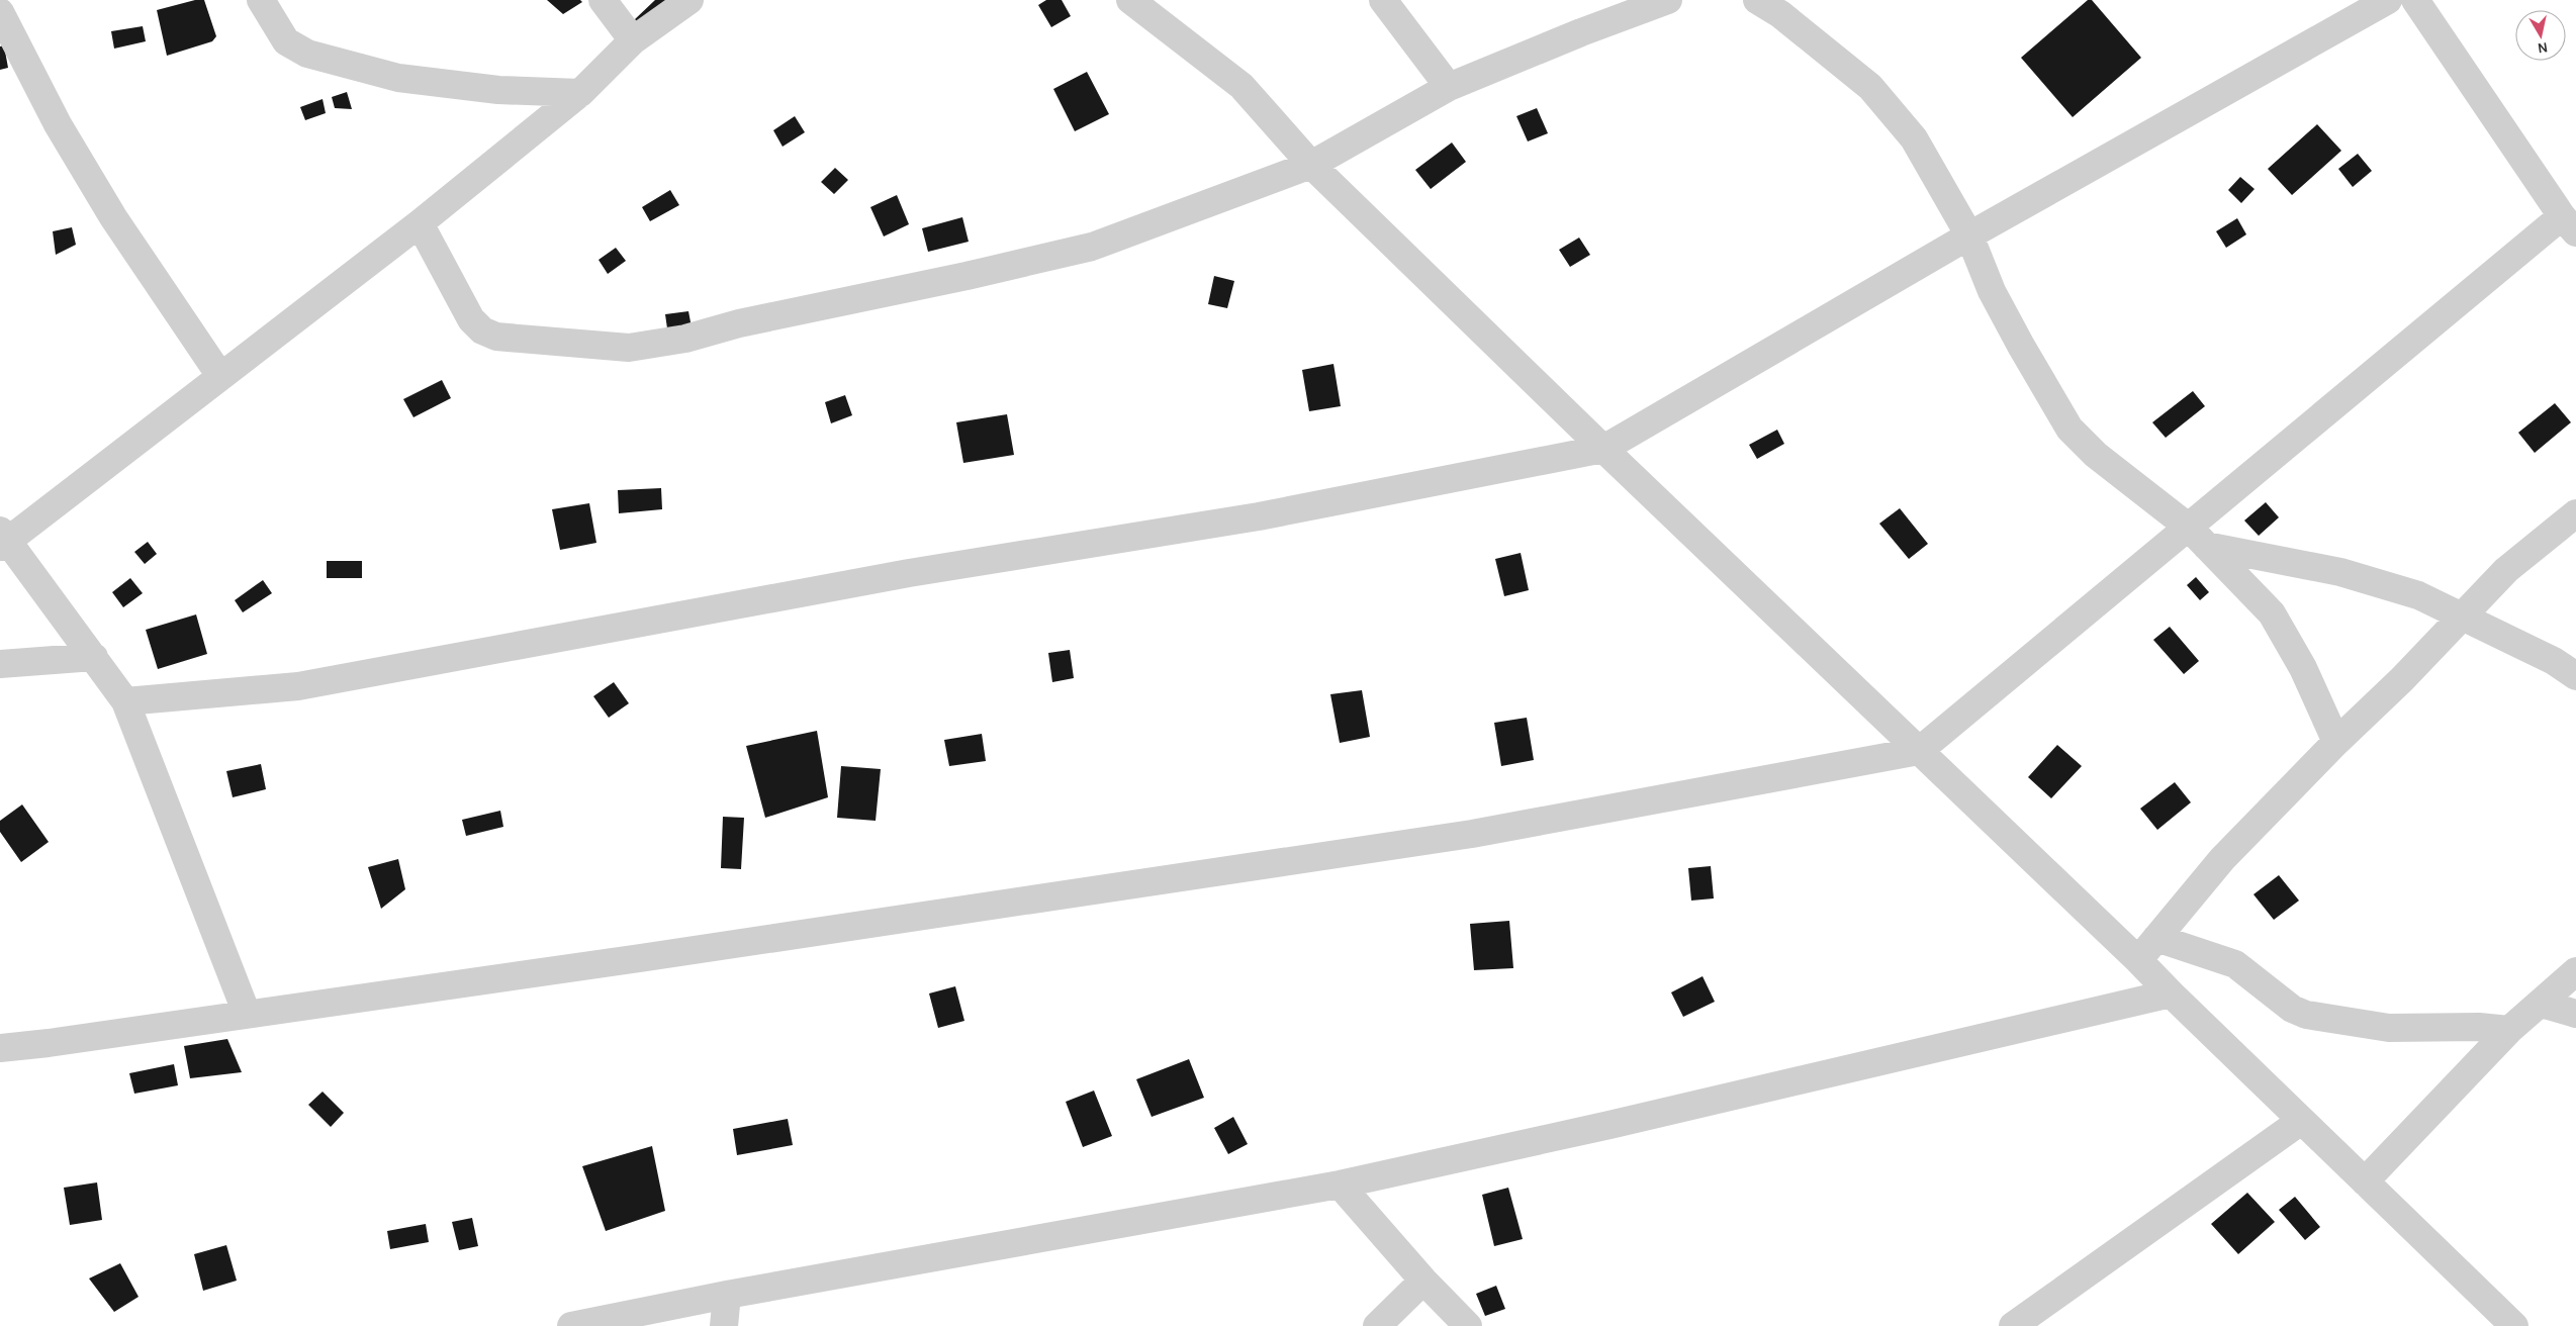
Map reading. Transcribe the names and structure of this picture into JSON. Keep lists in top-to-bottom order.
{
  "north": "bottom"
}
